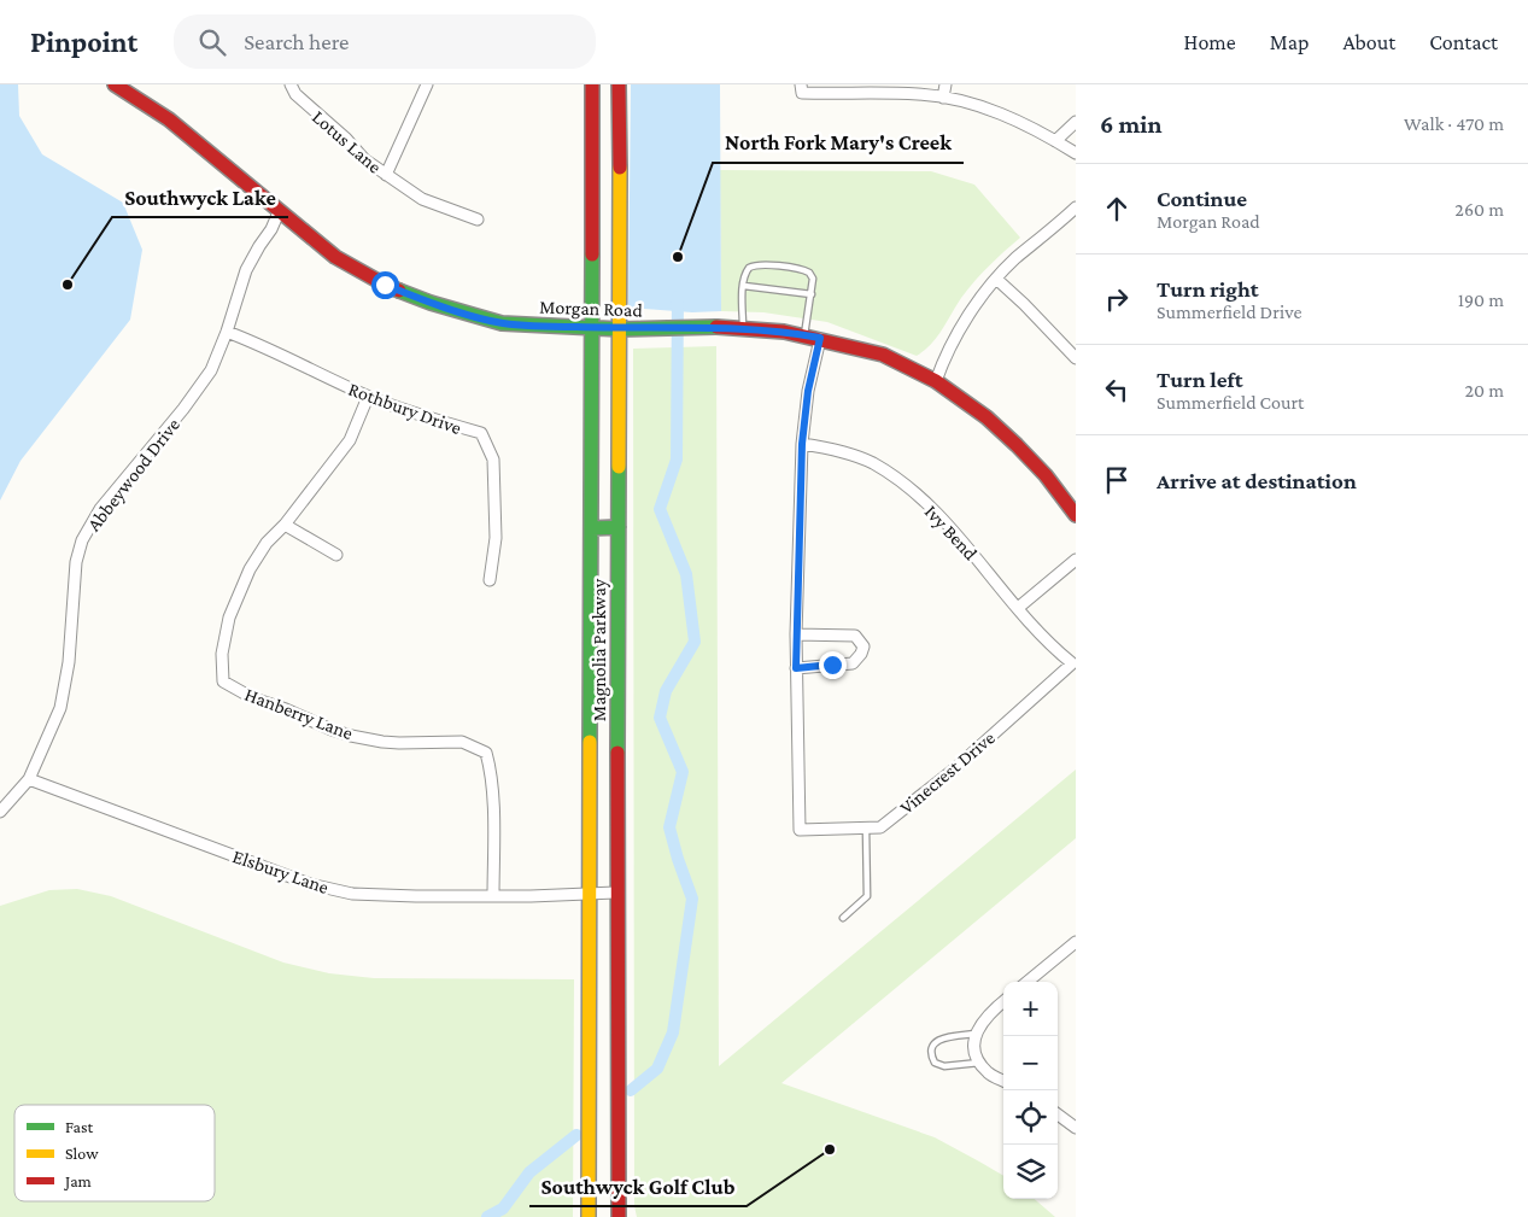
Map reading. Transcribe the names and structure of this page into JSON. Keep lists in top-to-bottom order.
{
  "streets": {
    "main road": ["Morgan Road", "Magnolia Parkway"],
    "street": [
      "Lotus Lane",
      "Rothbury Drive",
      "Abbeywood Drive",
      "Ivy Bend",
      "Hanberry Lane",
      "Vinecrest Drive",
      "Elsbury Lane"
    ]
  },
  "crossings": [
    ["Morgan Road", "Abbeywood Drive"],
    ["Morgan Road", "Magnolia Parkway"],
    ["Rothbury Drive", "Abbeywood Drive"],
    ["Rothbury Drive", "Hanberry Lane"],
    ["Abbeywood Drive", "Elsbury Lane"],
    ["Ivy Bend", "Vinecrest Drive"],
    ["Magnolia Parkway", "Elsbury Lane"],
    ["Hanberry Lane", "Elsbury Lane"]
  ],
  "places": ["North Fork Mary's Creek", "Southwyck Lake", "Southwyck Golf Club"],
  "legend": ["Fast", "Slow", "Jam"],
  "page": {
    "header": "Pinpoint",
    "search": "Search here",
    "nav": [
      "Home",
      "Map",
      "About",
      "Contact"
    ],
    "heading": ["6 min", "Walk · 470 m"],
    "list": [
      ["Continue", "Morgan Road", "260 m"],
      ["Turn right", "Summerfield Drive", "190 m"],
      ["Turn left", "Summerfield Court", "20 m"],
      "Arrive at destination"
    ],
    "map_buttons": ["+", "−"]
  }
}
